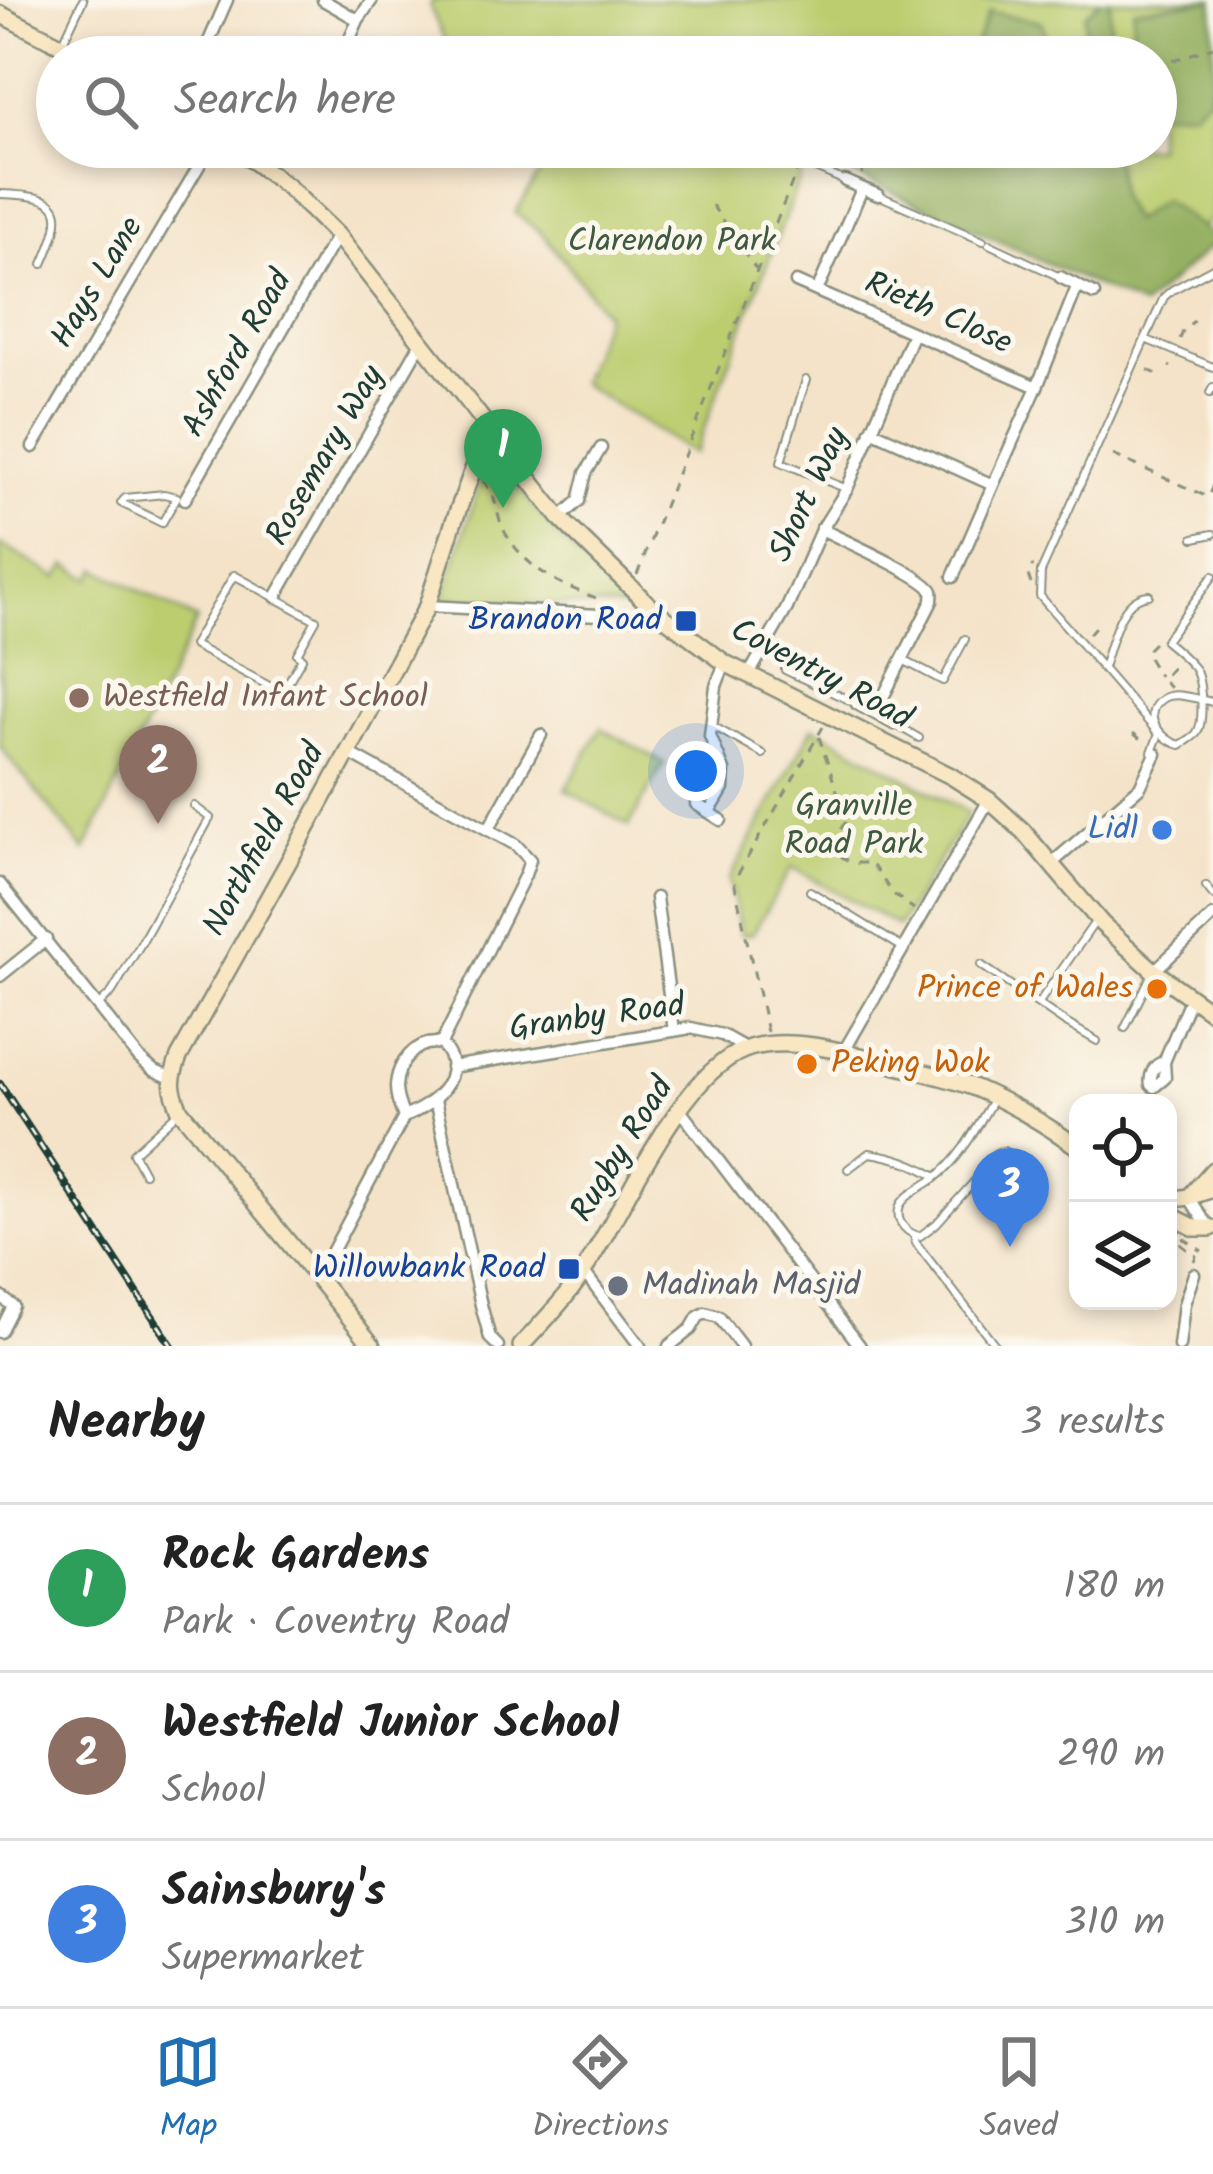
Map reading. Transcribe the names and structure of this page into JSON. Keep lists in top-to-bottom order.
{
  "streets": {
    "main road": ["Coventry Road", "Northfield Road", "Rugby Road"],
    "street": [
      "Hays Lane",
      "Rieth Close",
      "Ashford Road",
      "Rosemary Way",
      "Short Way",
      "Granby Road"
    ]
  },
  "crossings": [
    ["Rieth Close", "Short Way"],
    ["Ashford Road", "Coventry Road"],
    ["Rosemary Way", "Coventry Road"],
    ["Short Way", "Coventry Road"],
    ["Coventry Road", "Northfield Road"],
    ["Granby Road", "Rugby Road"]
  ],
  "parks": ["Clarendon Park", "Granville Road Park"],
  "places": {
    "transit": ["Brandon Road", "Willowbank Road"],
    "other": [
      "Westfield Infant School",
      "Lidl",
      "Prince of Wales",
      "Peking Wok",
      "Madinah Masjid"
    ]
  },
  "page": {
    "search": "Search here",
    "pins": ["1", "2", "3"],
    "heading": ["Nearby", "3 results"],
    "list": [
      {
        "mark": "1",
        "name": "Rock Gardens",
        "note": "Park · Coventry Road",
        "value": "180 m"
      },
      {
        "mark": "2",
        "name": "Westfield Junior School",
        "note": "School",
        "value": "290 m"
      },
      {
        "mark": "3",
        "name": "Sainsbury's",
        "note": "Supermarket",
        "value": "310 m"
      }
    ],
    "nav": ["Map", "Directions", "Saved"]
  }
}
